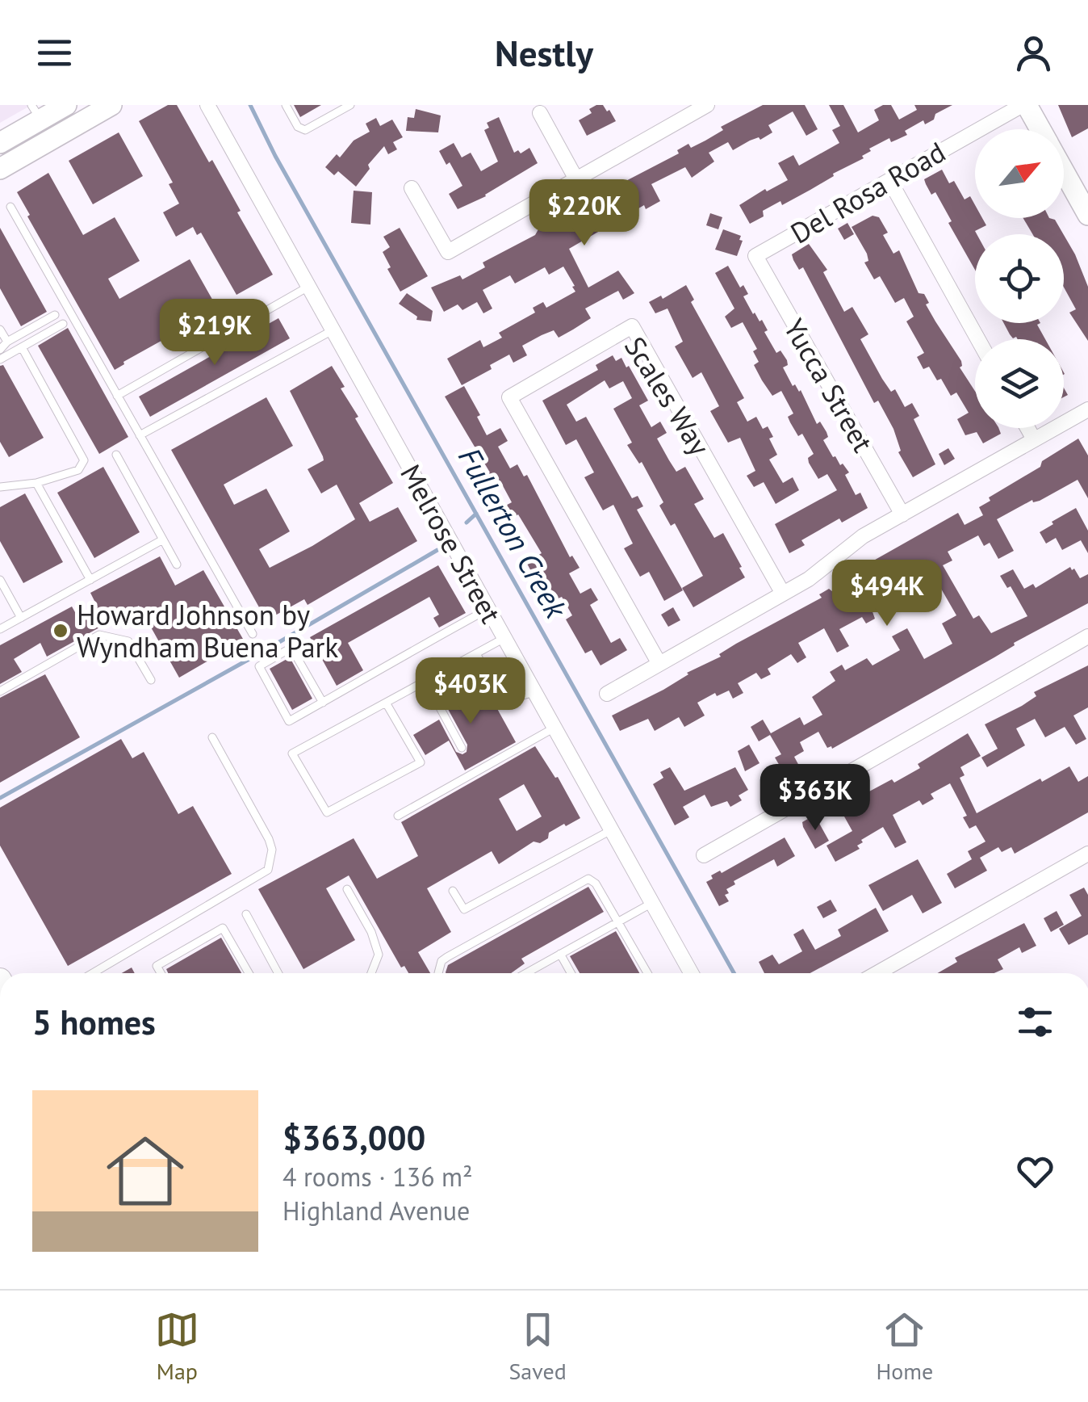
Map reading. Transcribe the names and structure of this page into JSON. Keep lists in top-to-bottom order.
{
  "streets": {
    "street": [
      "Del Rosa Road",
      "Yucca Street",
      "Scales Way",
      "Melrose Street"
    ]
  },
  "crossings": [
    ["Del Rosa Road", "Yucca Street"]
  ],
  "water": ["Fullerton Creek"],
  "places": ["Howard Johnson by Wyndham Buena Park"],
  "north": "top right",
  "page": {
    "header": "Nestly",
    "price": [
      "$220K",
      "$219K",
      "$494K",
      "$403K",
      "$363K"
    ],
    "heading": "5 homes",
    "list": [
      {
        "name": "$363,000",
        "note": "4 rooms · 136 m² · Highland Avenue"
      }
    ],
    "tabs": ["Map", "Saved", "Home"]
  }
}
